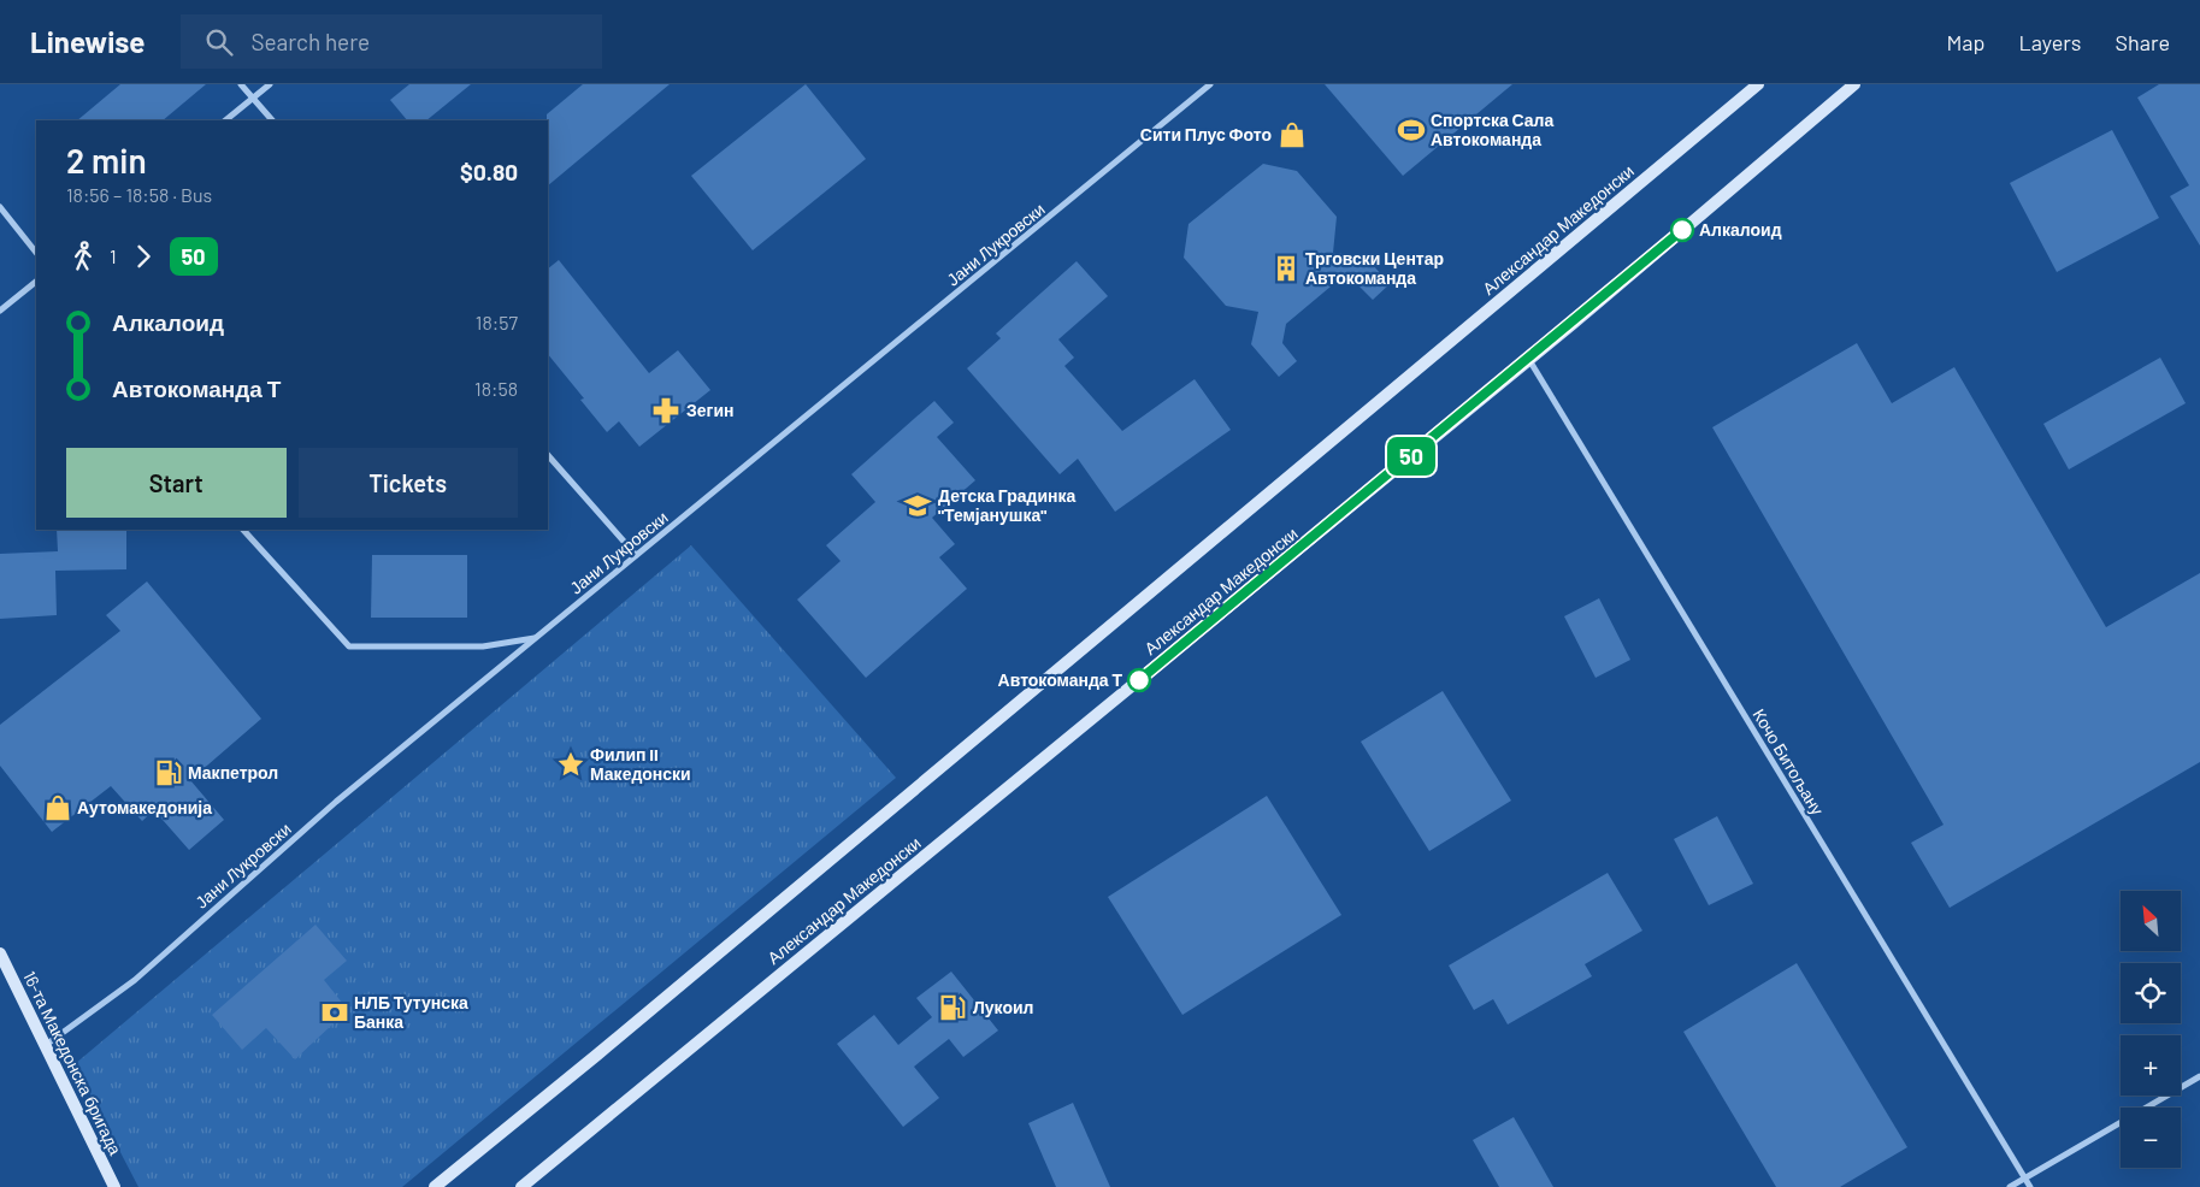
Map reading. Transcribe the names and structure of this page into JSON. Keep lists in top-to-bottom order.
{
  "streets": {
    "street": [
      "Александар Македонски",
      "Јани Лукровски",
      "Кочо Битољану",
      "16-та Македонска бригада"
    ]
  },
  "crossings": [
    ["Александар Македонски", "Кочо Битољану"],
    ["Јани Лукровски", "16-та Македонска бригада"]
  ],
  "places": {
    "sports": ["Спортска Сала Автокоманда"],
    "shop": ["Сити Плус Фото", "Аутомакедонија"],
    "other": ["Алкалоид", "Автокоманда Т"],
    "building": ["Трговски Центар Автокоманда"],
    "pharmacy": ["Зегин"],
    "school or university": ["Детска Градинка \"Темјанушка\""],
    "place": ["Филип II Македонски"],
    "fuel station": ["Макпетрол", "Лукоил"],
    "bank": ["НЛБ Тутунска Банка"]
  },
  "lines": ["bus line 50"],
  "north": "top left",
  "page": {
    "header": "Linewise",
    "search": "Search here",
    "nav": ["Map", "Layers", "Share"],
    "on_map": "50",
    "heading": ["2 min", "18:56 – 18:58 · Bus", "$0.80"],
    "legs": ["1", "50"],
    "list": [
      {
        "name": "Алкалоид",
        "value": "18:57"
      },
      {
        "name": "Автокоманда Т",
        "value": "18:58"
      }
    ],
    "buttons": ["Start", "Tickets"],
    "map_buttons": ["+", "−"]
  }
}
